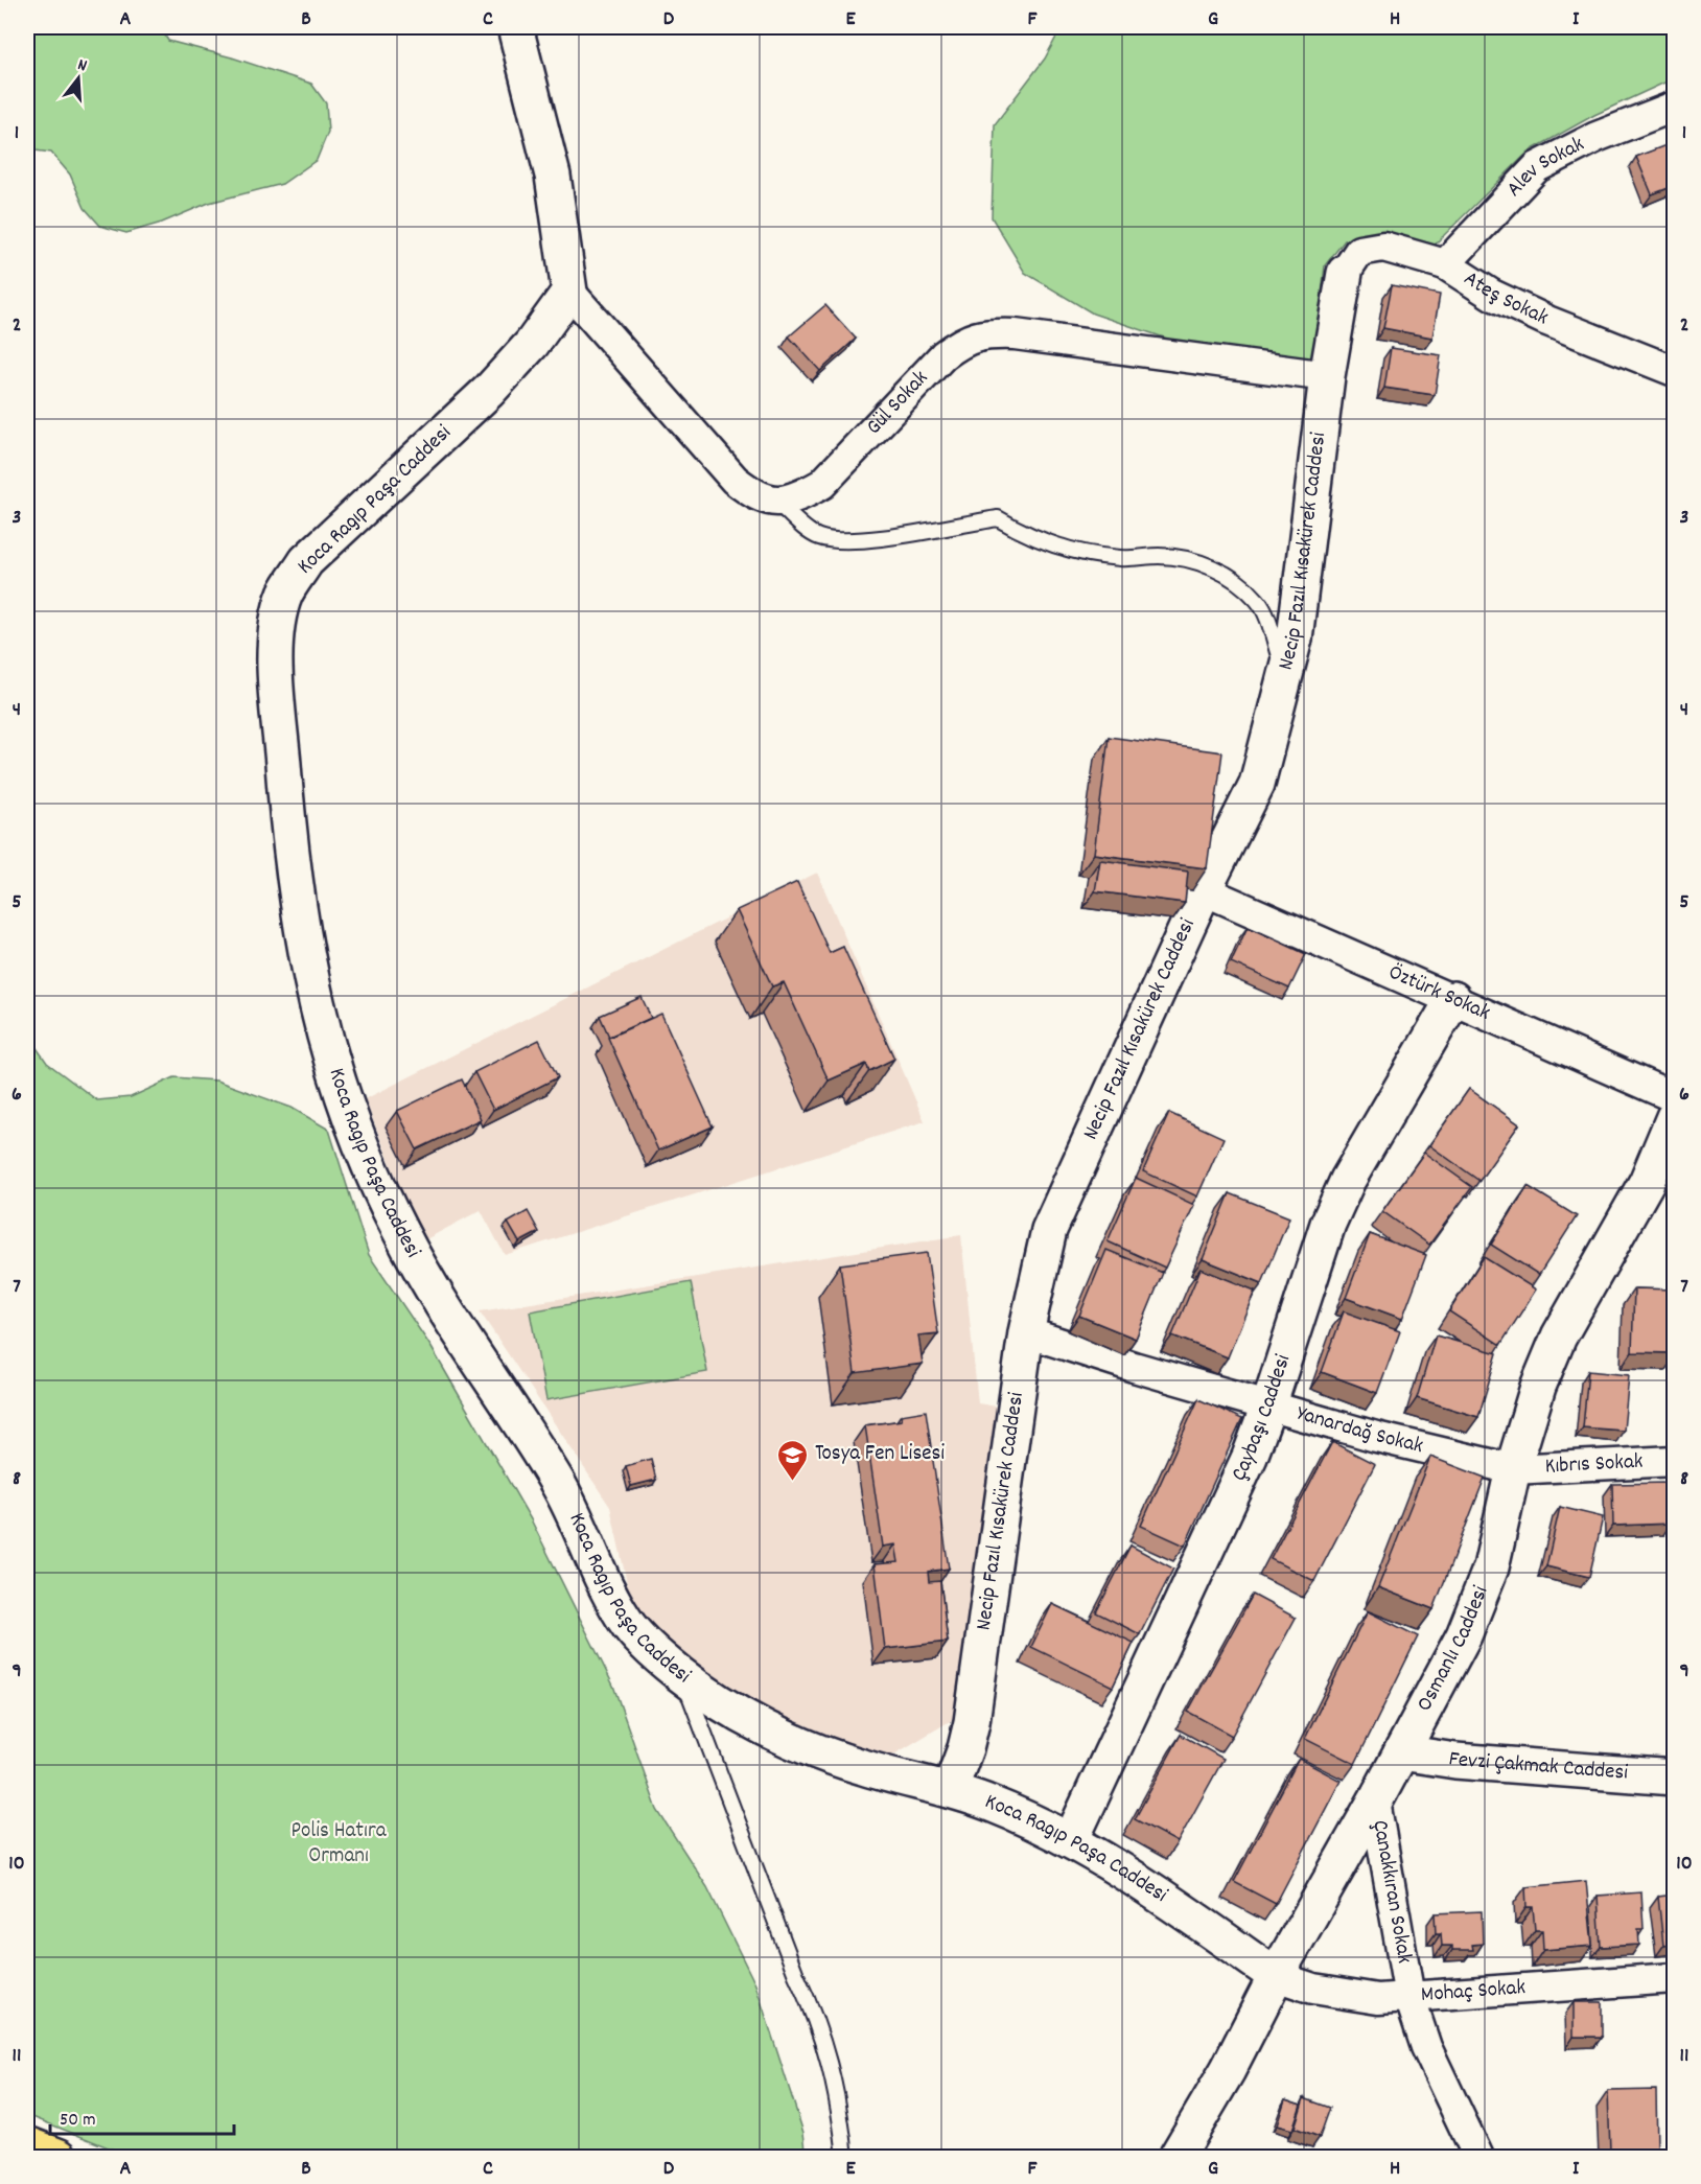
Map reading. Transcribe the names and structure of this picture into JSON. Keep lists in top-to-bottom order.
{
  "streets": {
    "street": [
      "Alev Sokak",
      "Ateş Sokak",
      "Gül Sokak",
      "Koca Ragıp Paşa Caddesi",
      "Necip Fazıl Kısakürek Caddesi",
      "Öztürk Sokak",
      "Çaybaşı Caddesi",
      "Yanardağ Sokak",
      "Kıbrıs Sokak",
      "Osmanlı Caddesi",
      "Fevzi Çakmak Caddesi",
      "Çanakkıran Sokak",
      "Mohaç Sokak"
    ]
  },
  "crossings": [
    ["Alev Sokak", "Ateş Sokak"],
    ["Ateş Sokak", "Necip Fazıl Kısakürek Caddesi"],
    ["Gül Sokak", "Necip Fazıl Kısakürek Caddesi"],
    ["Koca Ragıp Paşa Caddesi", "Necip Fazıl Kısakürek Caddesi"],
    ["Koca Ragıp Paşa Caddesi", "Çaybaşı Caddesi"],
    ["Koca Ragıp Paşa Caddesi", "Osmanlı Caddesi"],
    ["Koca Ragıp Paşa Caddesi", "Mohaç Sokak"],
    ["Necip Fazıl Kısakürek Caddesi", "Öztürk Sokak"],
    ["Necip Fazıl Kısakürek Caddesi", "Yanardağ Sokak"],
    ["Öztürk Sokak", "Çaybaşı Caddesi"],
    ["Çaybaşı Caddesi", "Yanardağ Sokak"],
    ["Yanardağ Sokak", "Kıbrıs Sokak"],
    ["Yanardağ Sokak", "Osmanlı Caddesi"],
    ["Kıbrıs Sokak", "Osmanlı Caddesi"],
    ["Osmanlı Caddesi", "Fevzi Çakmak Caddesi"],
    ["Osmanlı Caddesi", "Çanakkıran Sokak"],
    ["Osmanlı Caddesi", "Mohaç Sokak"],
    ["Çanakkıran Sokak", "Mohaç Sokak"]
  ],
  "parks": ["Polis Hatıra Ormanı"],
  "places": {
    "school or university": ["Tosya Fen Lisesi"]
  },
  "scale_bar": "50 m",
  "north": "top",
  "grid": {
    "columns": [
      "A",
      "B",
      "C",
      "D",
      "E",
      "F",
      "G",
      "H",
      "I"
    ],
    "rows": [
      "1",
      "2",
      "3",
      "4",
      "5",
      "6",
      "7",
      "8",
      "9",
      "10",
      "11"
    ]
  }
}
